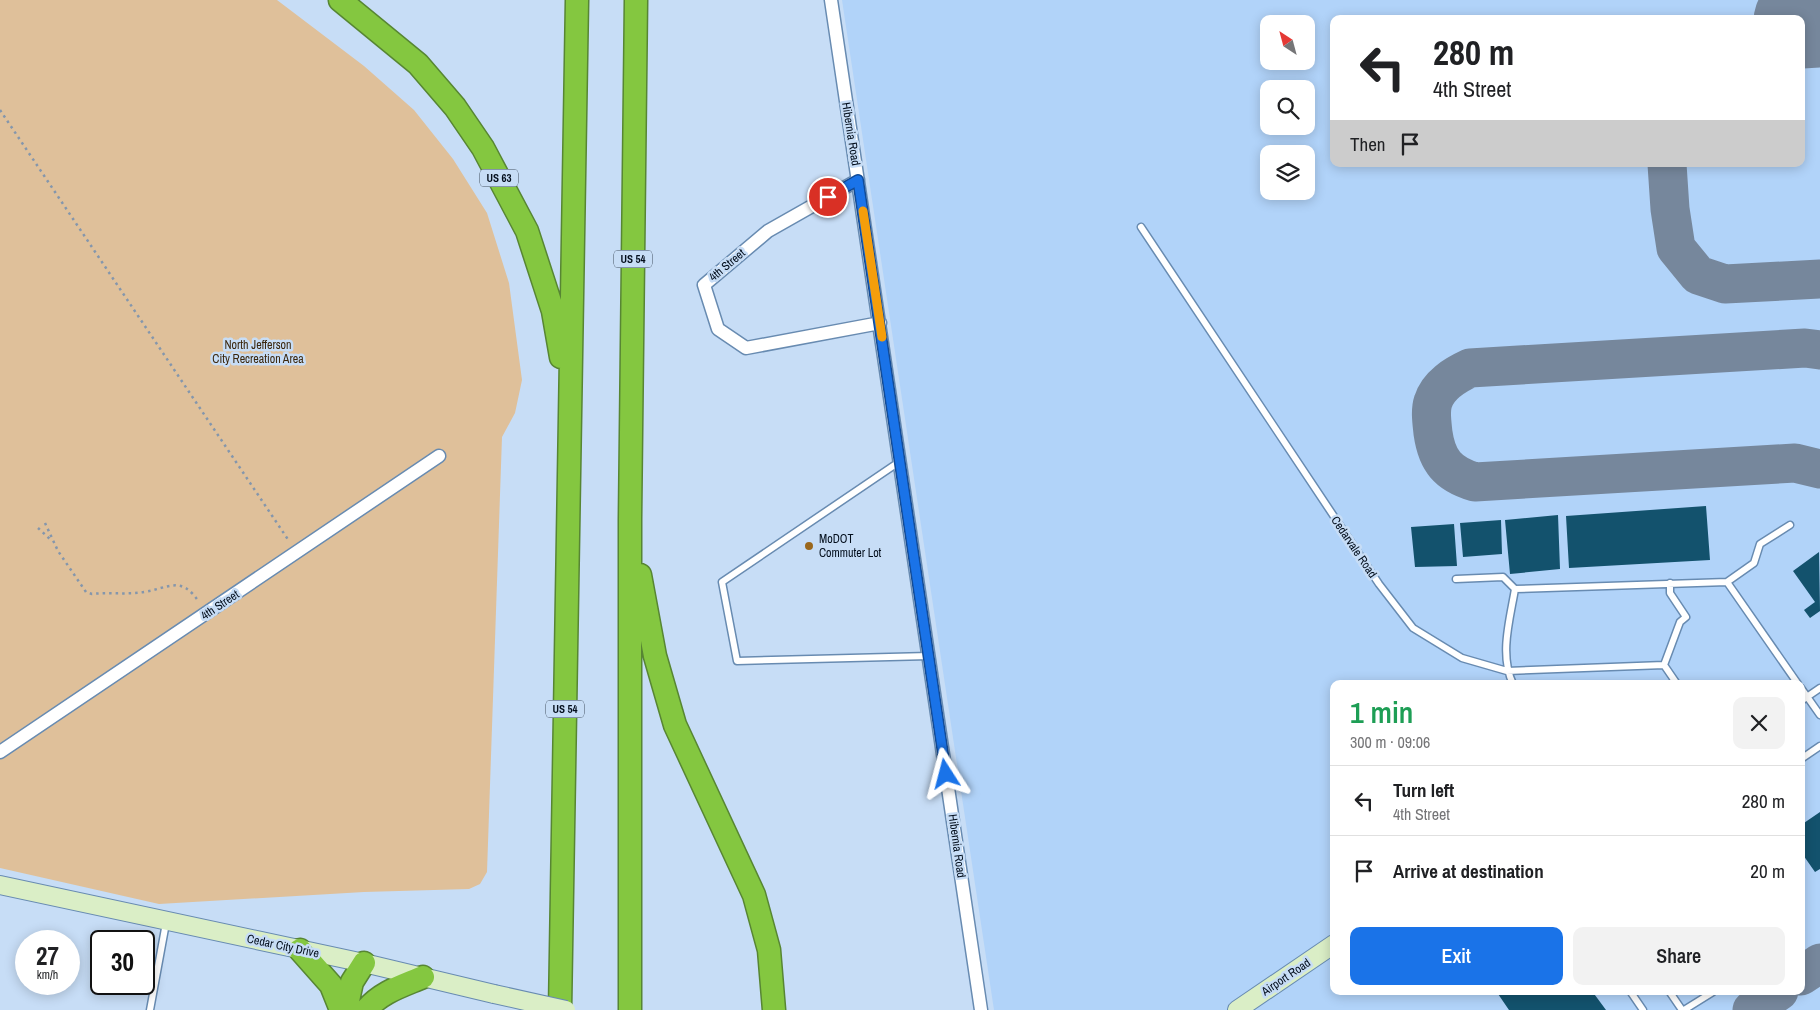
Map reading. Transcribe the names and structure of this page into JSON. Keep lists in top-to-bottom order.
{
  "streets": {
    "highway": ["US 63", "US 54"],
    "street": [
      "Hibernia Road",
      "4th Street",
      "Cedar City Drive",
      "Airport Road"
    ],
    "lane": ["Cedarvale Road"]
  },
  "crossings": [
    ["Hibernia Road", "4th Street"],
    ["US 63", "US 54"]
  ],
  "parks": ["North Jefferson City Recreation Area"],
  "places": ["MoDOT Commuter Lot"],
  "north": "top left",
  "page": {
    "turn": ["280 m", "4th Street"],
    "then": "Then",
    "heading": ["1 min", "300 m · 09:06"],
    "list": [
      {
        "name": "Turn left",
        "note": "4th Street",
        "value": "280 m"
      },
      {
        "name": "Arrive at destination",
        "value": "20 m"
      }
    ],
    "buttons": ["Exit", "Share"],
    "speed": "27 km/h",
    "limit": "30"
  }
}
